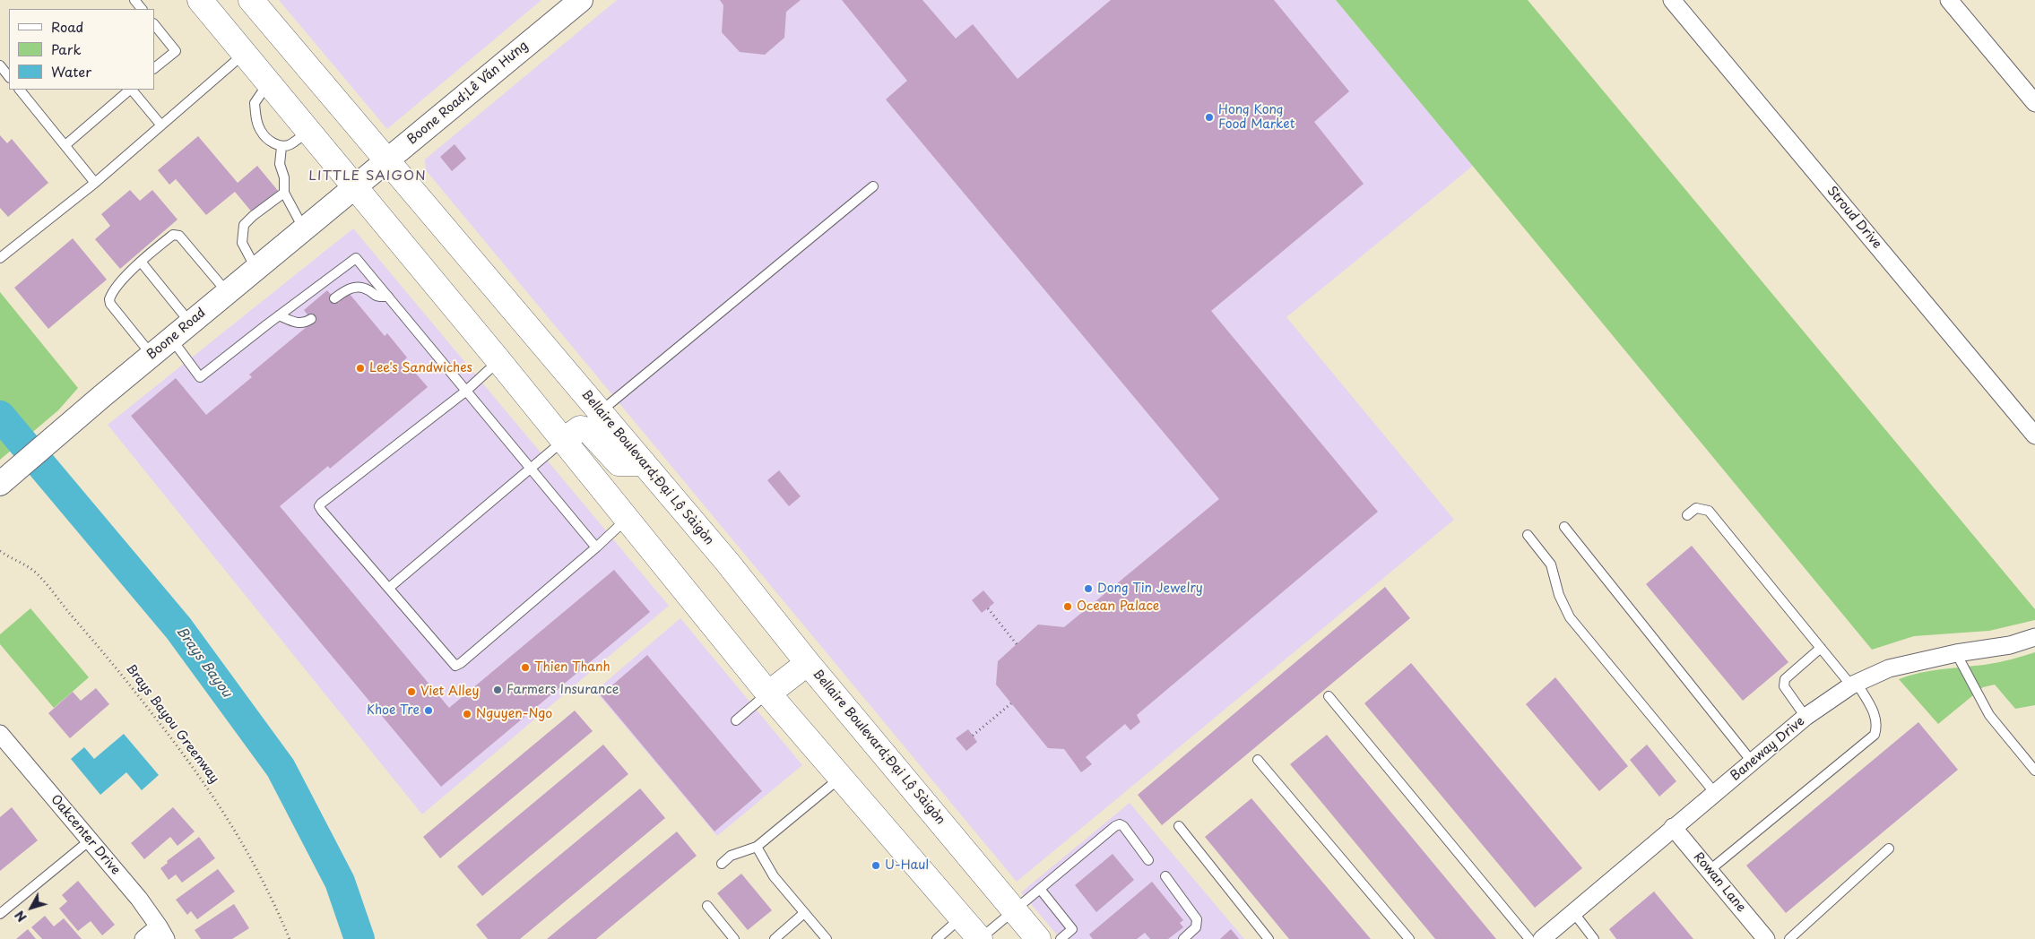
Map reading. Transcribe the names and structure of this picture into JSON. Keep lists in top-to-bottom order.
{
  "streets": {
    "main road": ["Bellaire Boulevard;Đại Lộ Sàigòn"],
    "street": [
      "Boone Road;Lê Văn Hưng",
      "Stroud Drive",
      "Boone Road",
      "Baneway Drive",
      "Oakcenter Drive",
      "Rowan Lane"
    ],
    "path": ["Brays Bayou Greenway"]
  },
  "crossings": [
    ["Boone Road;Lê Văn Hưng", "Boone Road"],
    ["Boone Road;Lê Văn Hưng", "Bellaire Boulevard;Đại Lộ Sàigòn"],
    ["Baneway Drive", "Rowan Lane"]
  ],
  "districts": ["LITTLE SAIGON"],
  "water": ["Brays Bayou"],
  "places": [
    "Hong Kong Food Market",
    "Lee's Sandwiches",
    "Dong Tin Jewelry",
    "Ocean Palace",
    "Thien Thanh",
    "Farmers Insurance",
    "Viet Alley",
    "Khoe Tre",
    "Nguyen-Ngo",
    "U-Haul"
  ],
  "legend": ["Road", "Park", "Water"],
  "north": "bottom left"
}
